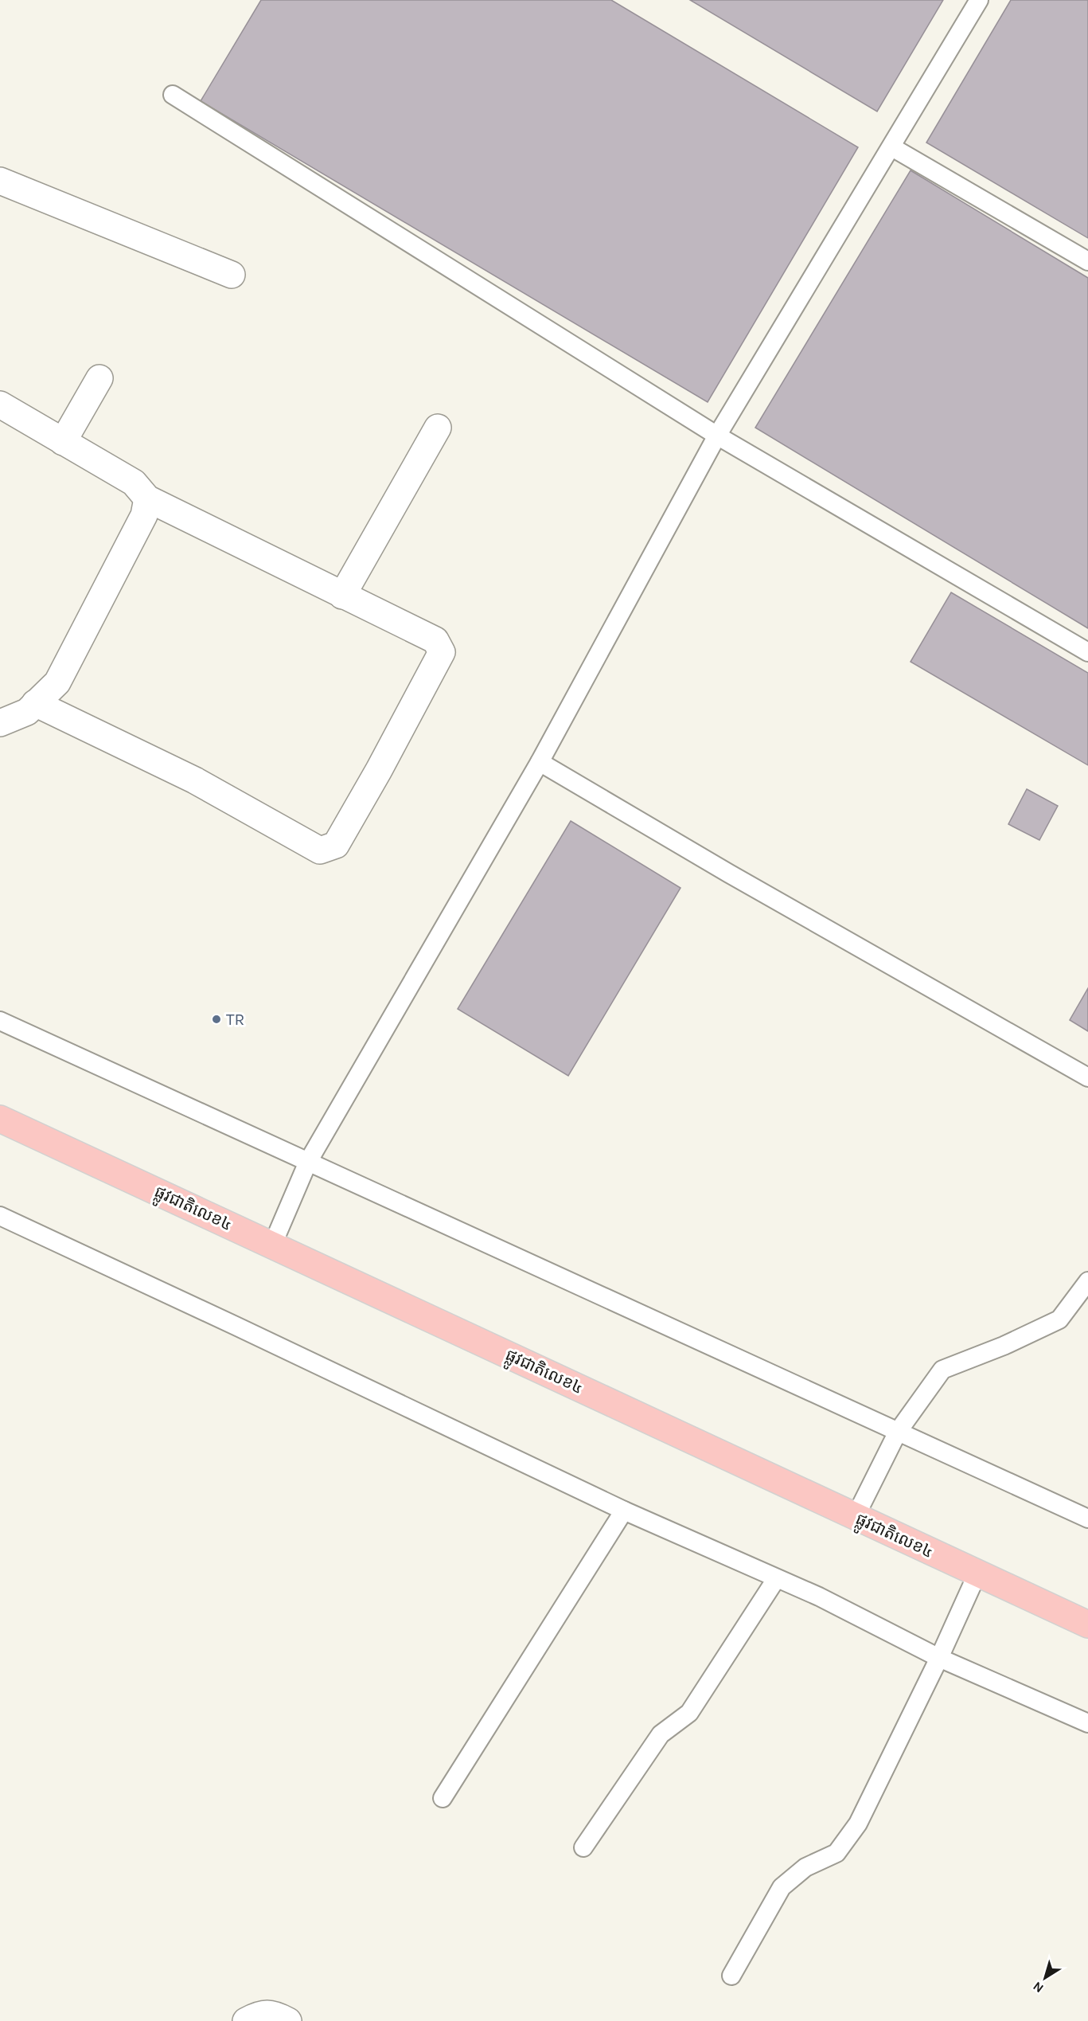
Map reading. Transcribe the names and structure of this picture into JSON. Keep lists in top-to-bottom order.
{
  "streets": {
    "highway": ["ផ្លូវជាតិលេខ៤"]
  },
  "places": ["TR"],
  "north": "bottom left"
}
